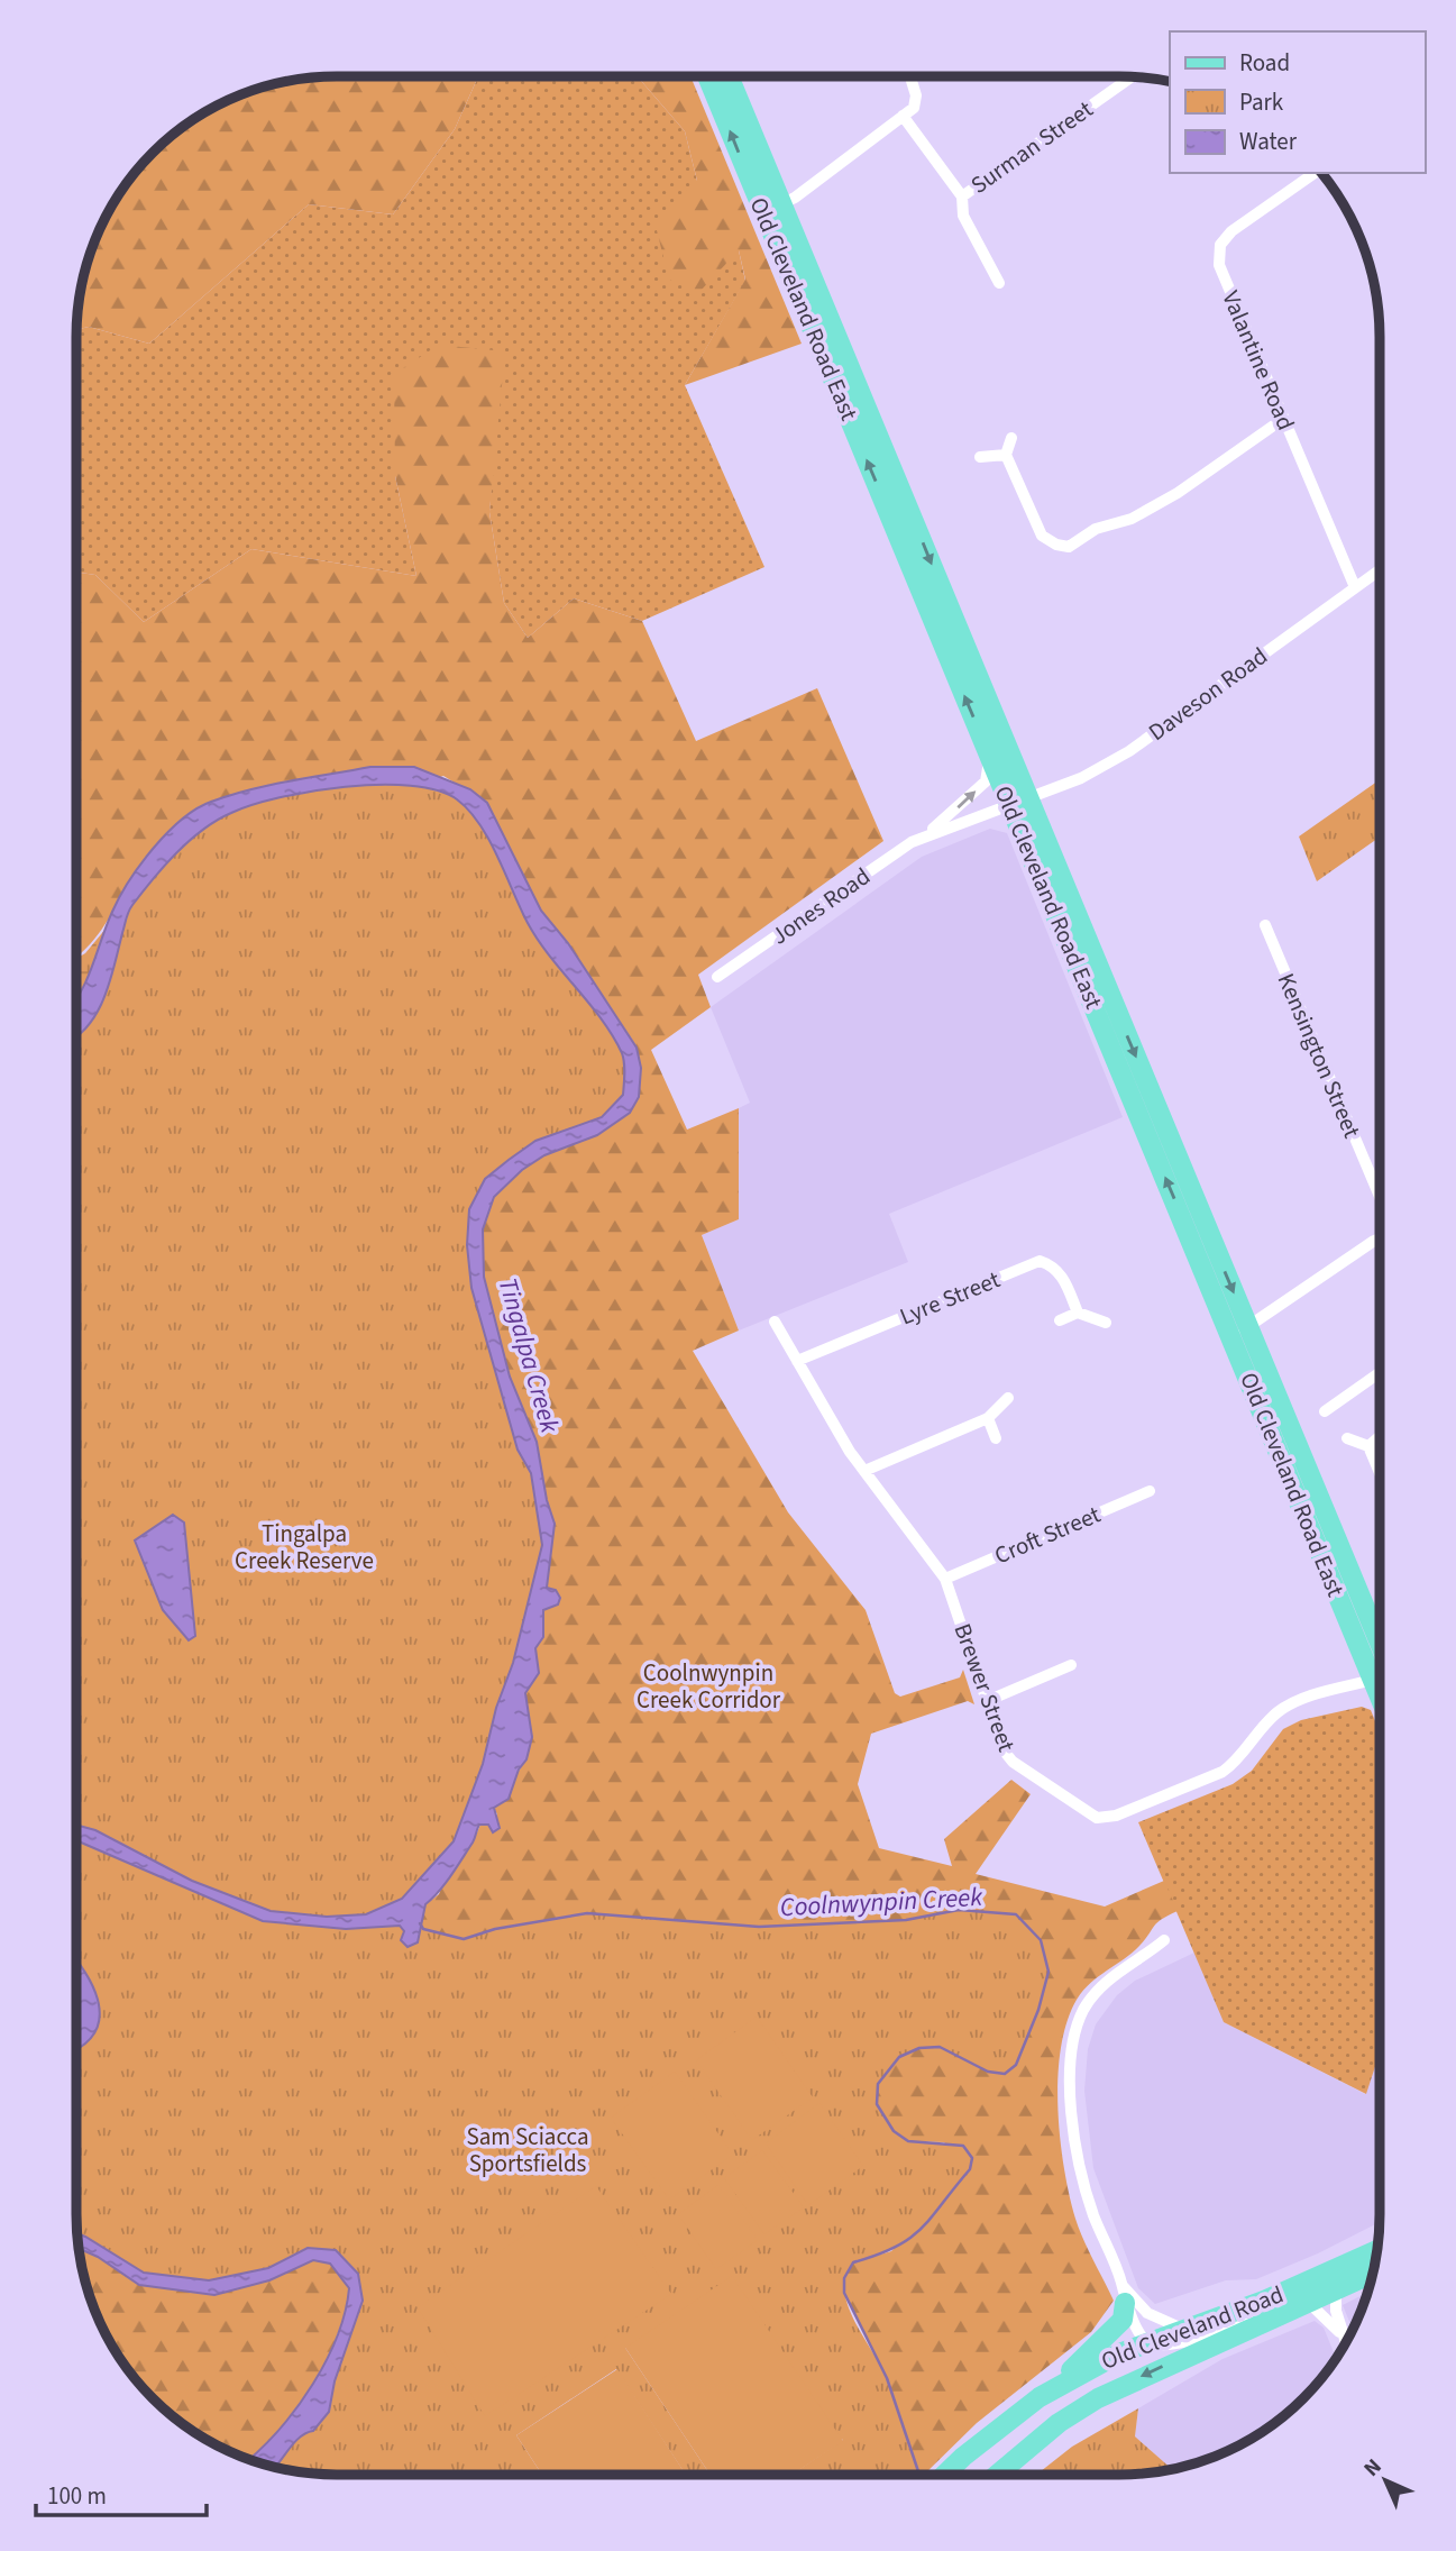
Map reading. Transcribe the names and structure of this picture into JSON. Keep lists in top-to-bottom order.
{
  "streets": {
    "main road": ["Old Cleveland Road East", "Old Cleveland Road"],
    "street": [
      "Surman Street",
      "Valantine Road",
      "Daveson Road",
      "Jones Road",
      "Kensington Street",
      "Lyre Street",
      "Croft Street",
      "Brewer Street"
    ]
  },
  "crossings": [
    ["Old Cleveland Road East", "Daveson Road"],
    ["Old Cleveland Road East", "Jones Road"],
    ["Valantine Road", "Daveson Road"],
    ["Daveson Road", "Jones Road"],
    ["Lyre Street", "Brewer Street"],
    ["Croft Street", "Brewer Street"]
  ],
  "water": ["Tingalpa Creek", "Coolnwynpin Creek"],
  "parks": ["Tingalpa Creek Reserve", "Coolnwynpin Creek Corridor", "Sam Sciacca Sportsfields"],
  "legend": ["Road", "Park", "Water"],
  "scale_bar": "100 m",
  "north": "top left"
}
